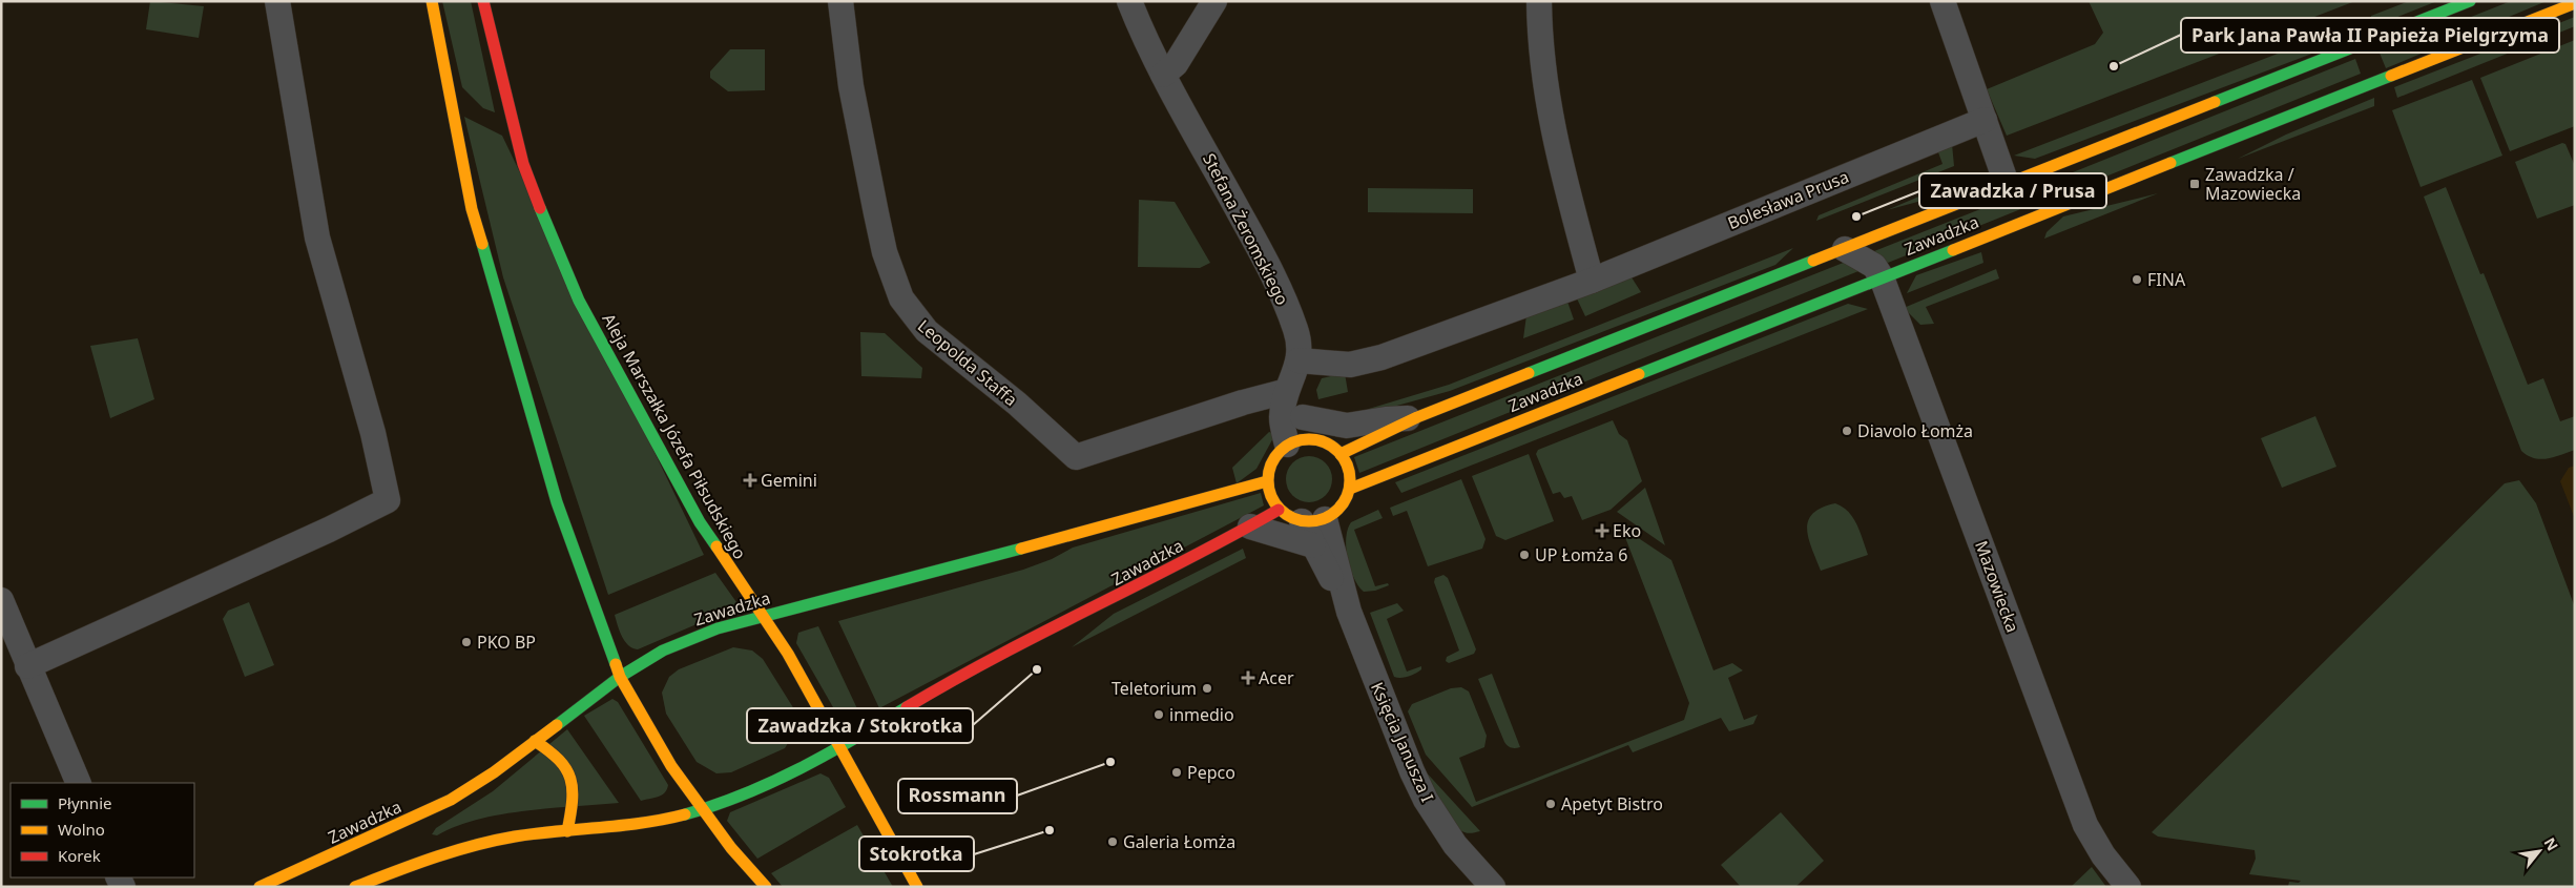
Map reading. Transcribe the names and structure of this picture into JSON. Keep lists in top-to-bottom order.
{
  "streets": {
    "street": [
      "Bolesława Prusa",
      "Stefana Żeromskiego",
      "Zawadzka",
      "Leopolda Staffa",
      "Aleja Marszałka Józefa Piłsudskiego",
      "Mazowiecka",
      "Księcia Janusza I"
    ]
  },
  "crossings": [
    ["Bolesława Prusa", "Stefana Żeromskiego"],
    ["Stefana Żeromskiego", "Zawadzka"],
    ["Stefana Żeromskiego", "Leopolda Staffa"],
    ["Stefana Żeromskiego", "Księcia Janusza I"],
    ["Zawadzka", "Aleja Marszałka Józefa Piłsudskiego"],
    ["Zawadzka", "Mazowiecka"],
    ["Zawadzka", "Księcia Janusza I"]
  ],
  "places": {
    "other": [
      "Park Jana Pawła II Papieża Pielgrzyma",
      "Zawadzka / Prusa",
      "FINA",
      "Diavolo Łomża",
      "UP Łomża 6",
      "PKO BP",
      "Zawadzka / Stokrotka",
      "Teletorium",
      "inmedio",
      "Rossmann",
      "Pepco",
      "Apetyt Bistro",
      "Stokrotka",
      "Galeria Łomża"
    ],
    "transit": ["Zawadzka / Mazowiecka"],
    "health": ["Gemini", "Eko", "Acer"]
  },
  "legend": ["Płynnie", "Wolno", "Korek"],
  "north": "top right"
}
